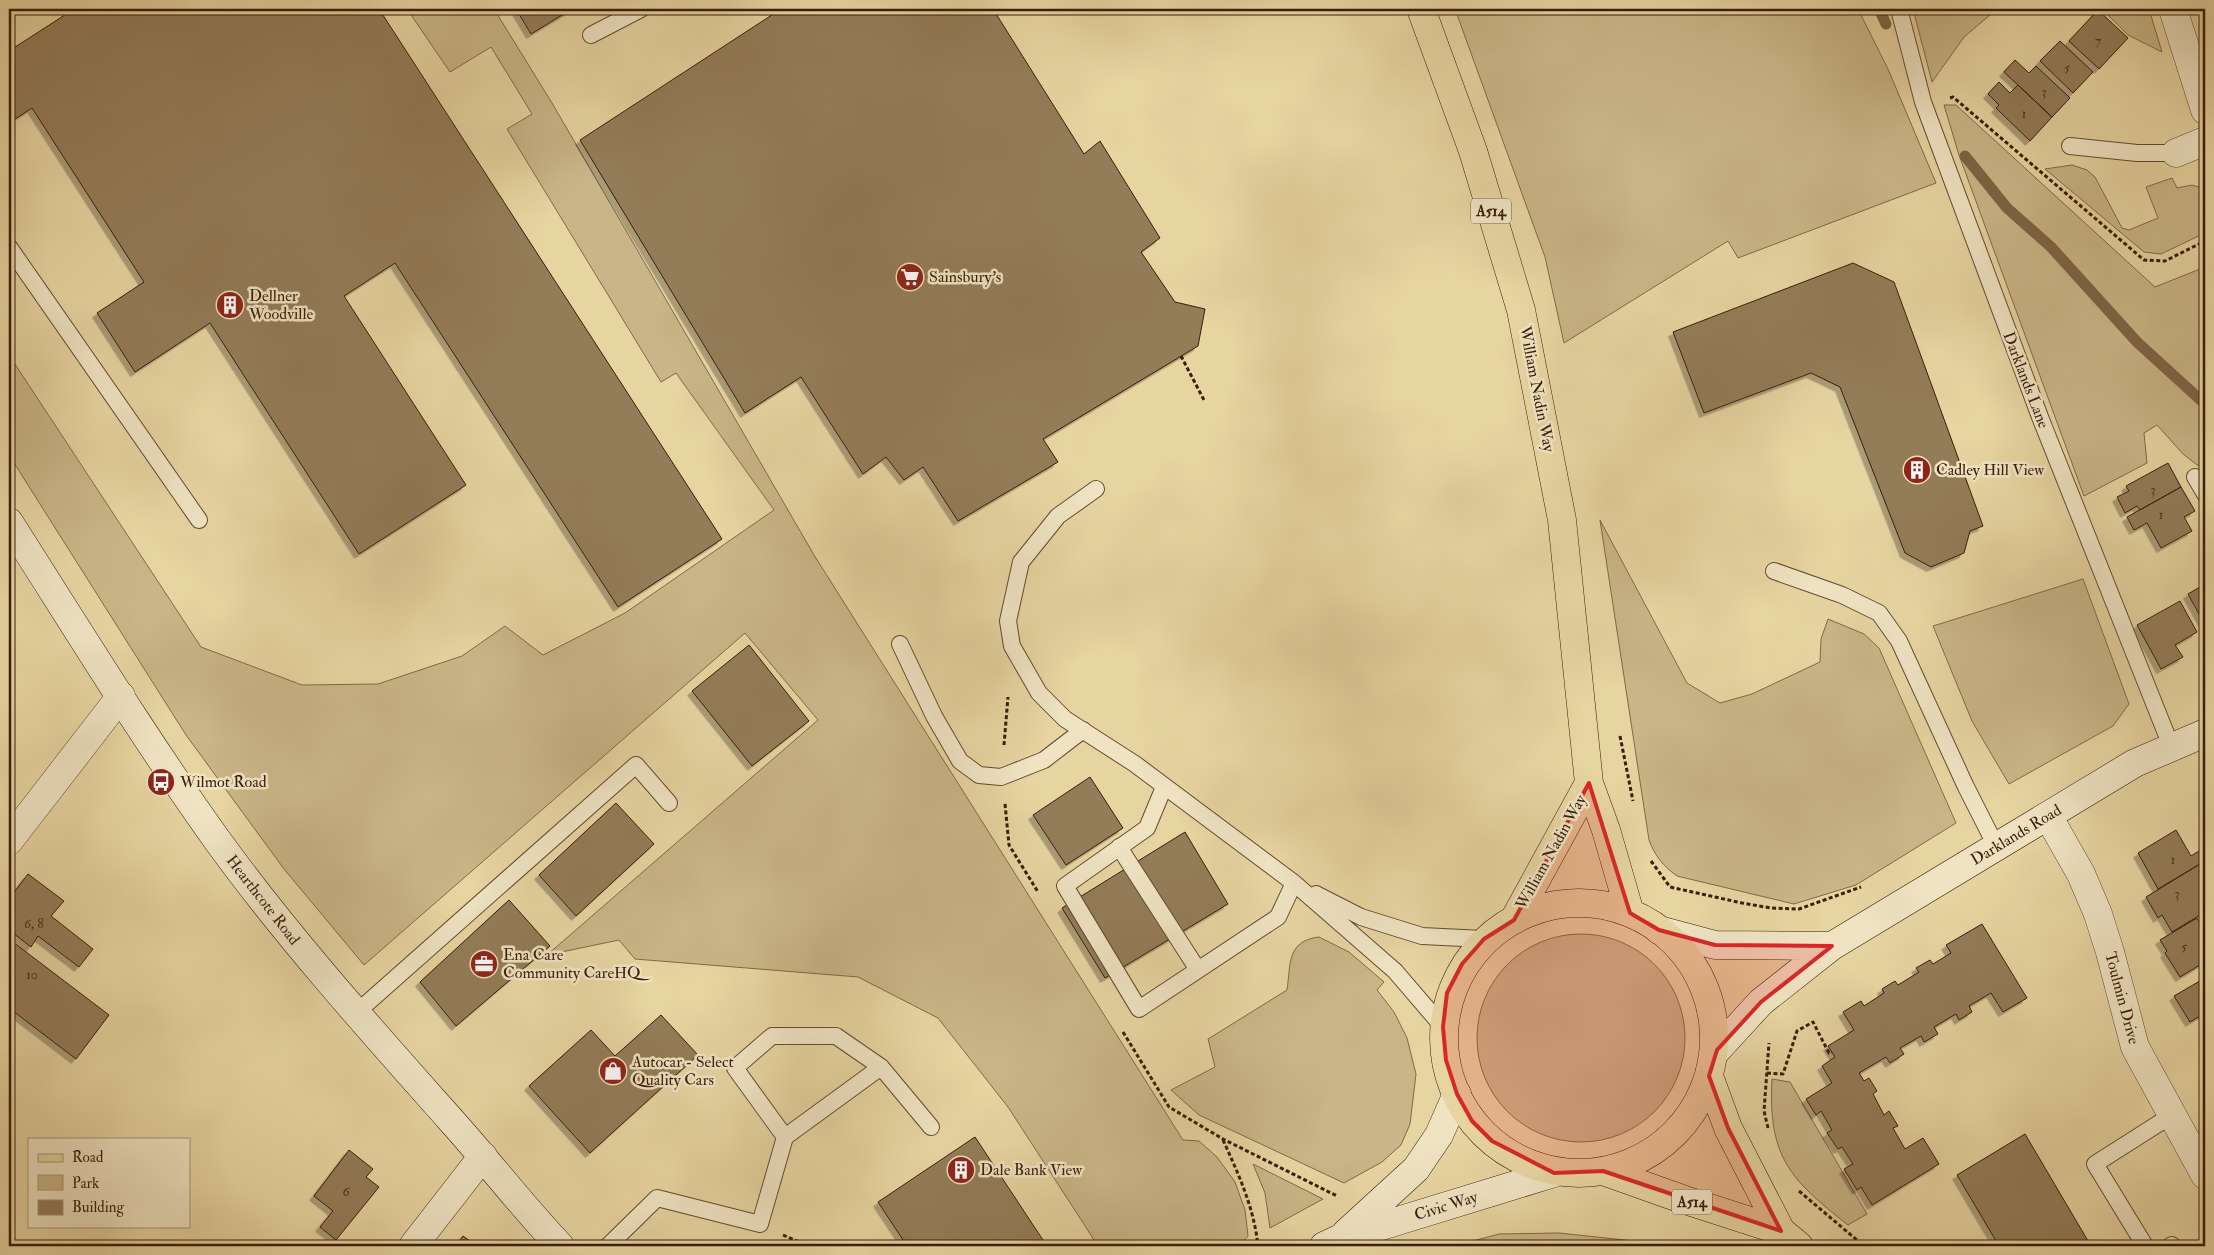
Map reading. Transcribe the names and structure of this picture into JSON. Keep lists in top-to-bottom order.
{
  "streets": {
    "main road": ["A514", "William Nadin Way"],
    "street": [
      "Darklands Road",
      "Hearthcote Road",
      "Toulmin Drive",
      "Civic Way"
    ],
    "lane": ["Darklands Lane"]
  },
  "crossings": [
    ["A514", "Darklands Road"],
    ["Darklands Lane", "Darklands Road"],
    ["Darklands Road", "Toulmin Drive"]
  ],
  "places": {
    "supermarket": ["Sainsbury's"],
    "building": ["Dellner Woodville", "Cadley Hill View", "Dale Bank View"],
    "bus stop": ["Wilmot Road"],
    "office": ["Ena Care Community CareHQ"],
    "shop": ["Autocar - Select Quality Cars"]
  },
  "house_numbers": [
    "7",
    "5",
    "3",
    "1",
    "3",
    "1",
    "1",
    "3",
    "6, 8",
    "5",
    "10",
    "6"
  ],
  "legend": ["Road", "Park", "Building"]
}
